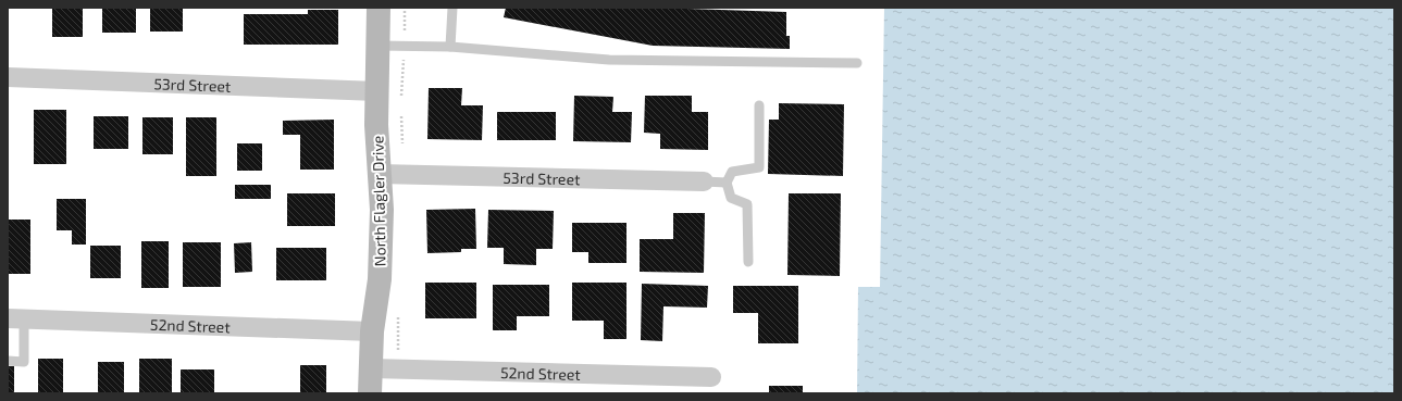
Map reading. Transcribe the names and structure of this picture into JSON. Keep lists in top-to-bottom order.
{
  "streets": {
    "street": ["53rd Street", "North Flagler Drive", "52nd Street"]
  },
  "crossings": [
    ["53rd Street", "North Flagler Drive"],
    ["North Flagler Drive", "52nd Street"]
  ]
}
